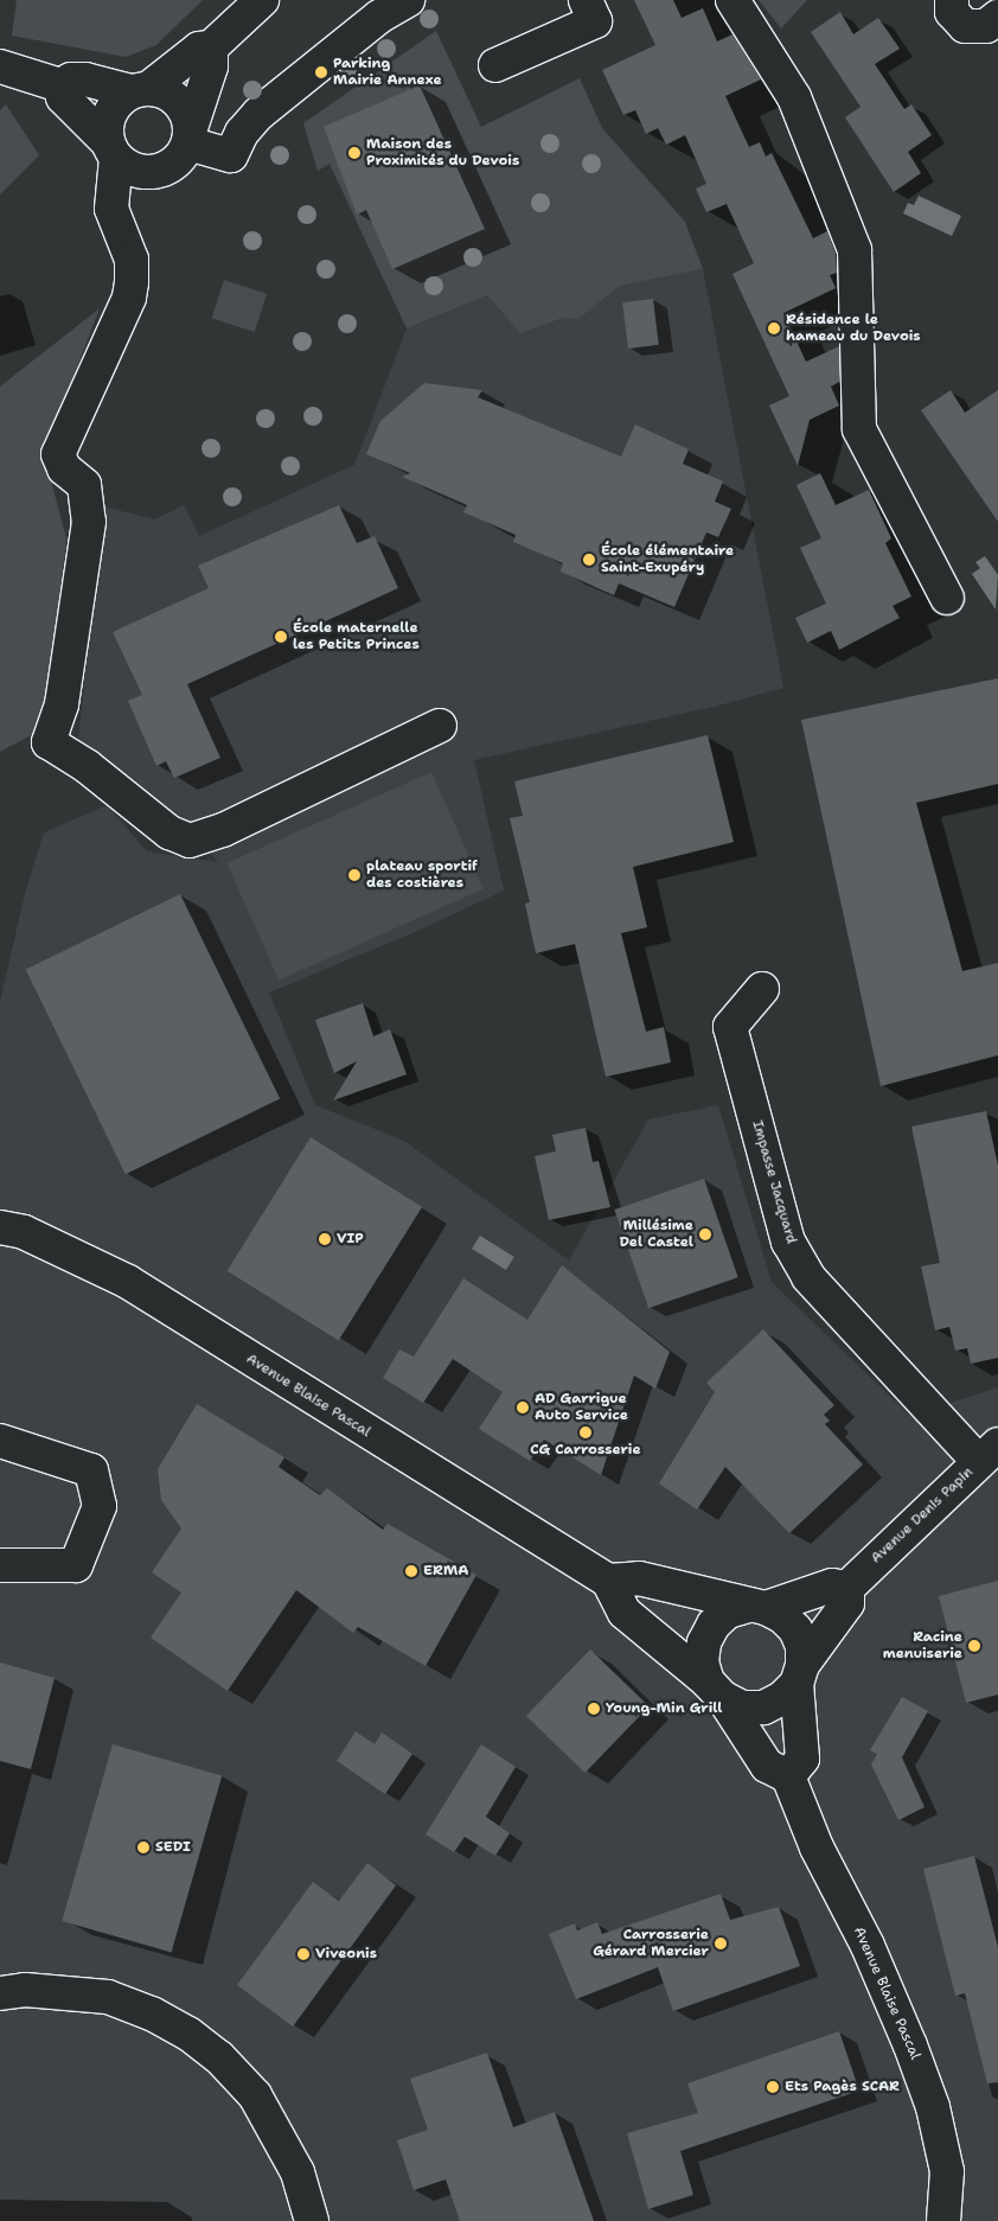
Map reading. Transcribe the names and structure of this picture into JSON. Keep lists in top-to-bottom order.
{
  "streets": {
    "street": ["Impasse Jacquard", "Avenue Blaise Pascal", "Avenue Denis Papin"]
  },
  "crossings": [
    ["Impasse Jacquard", "Avenue Denis Papin"]
  ],
  "places": [
    "Parking Mairie Annexe",
    "Maison des Proximités du Devois",
    "Résidence le hameau du Devois",
    "École élémentaire Saint-Exupéry",
    "École maternelle les Petits Princes",
    "plateau sportif des costières",
    "Millésime Del Castel",
    "VIP",
    "AD Garrigue Auto Service",
    "CG Carrosserie",
    "ERMA",
    "Racine menuiserie",
    "Young-Min Grill",
    "SEDI",
    "Carrosserie Gérard Mercier",
    "Viveonis",
    "Ets Pagès SCAR"
  ]
}
